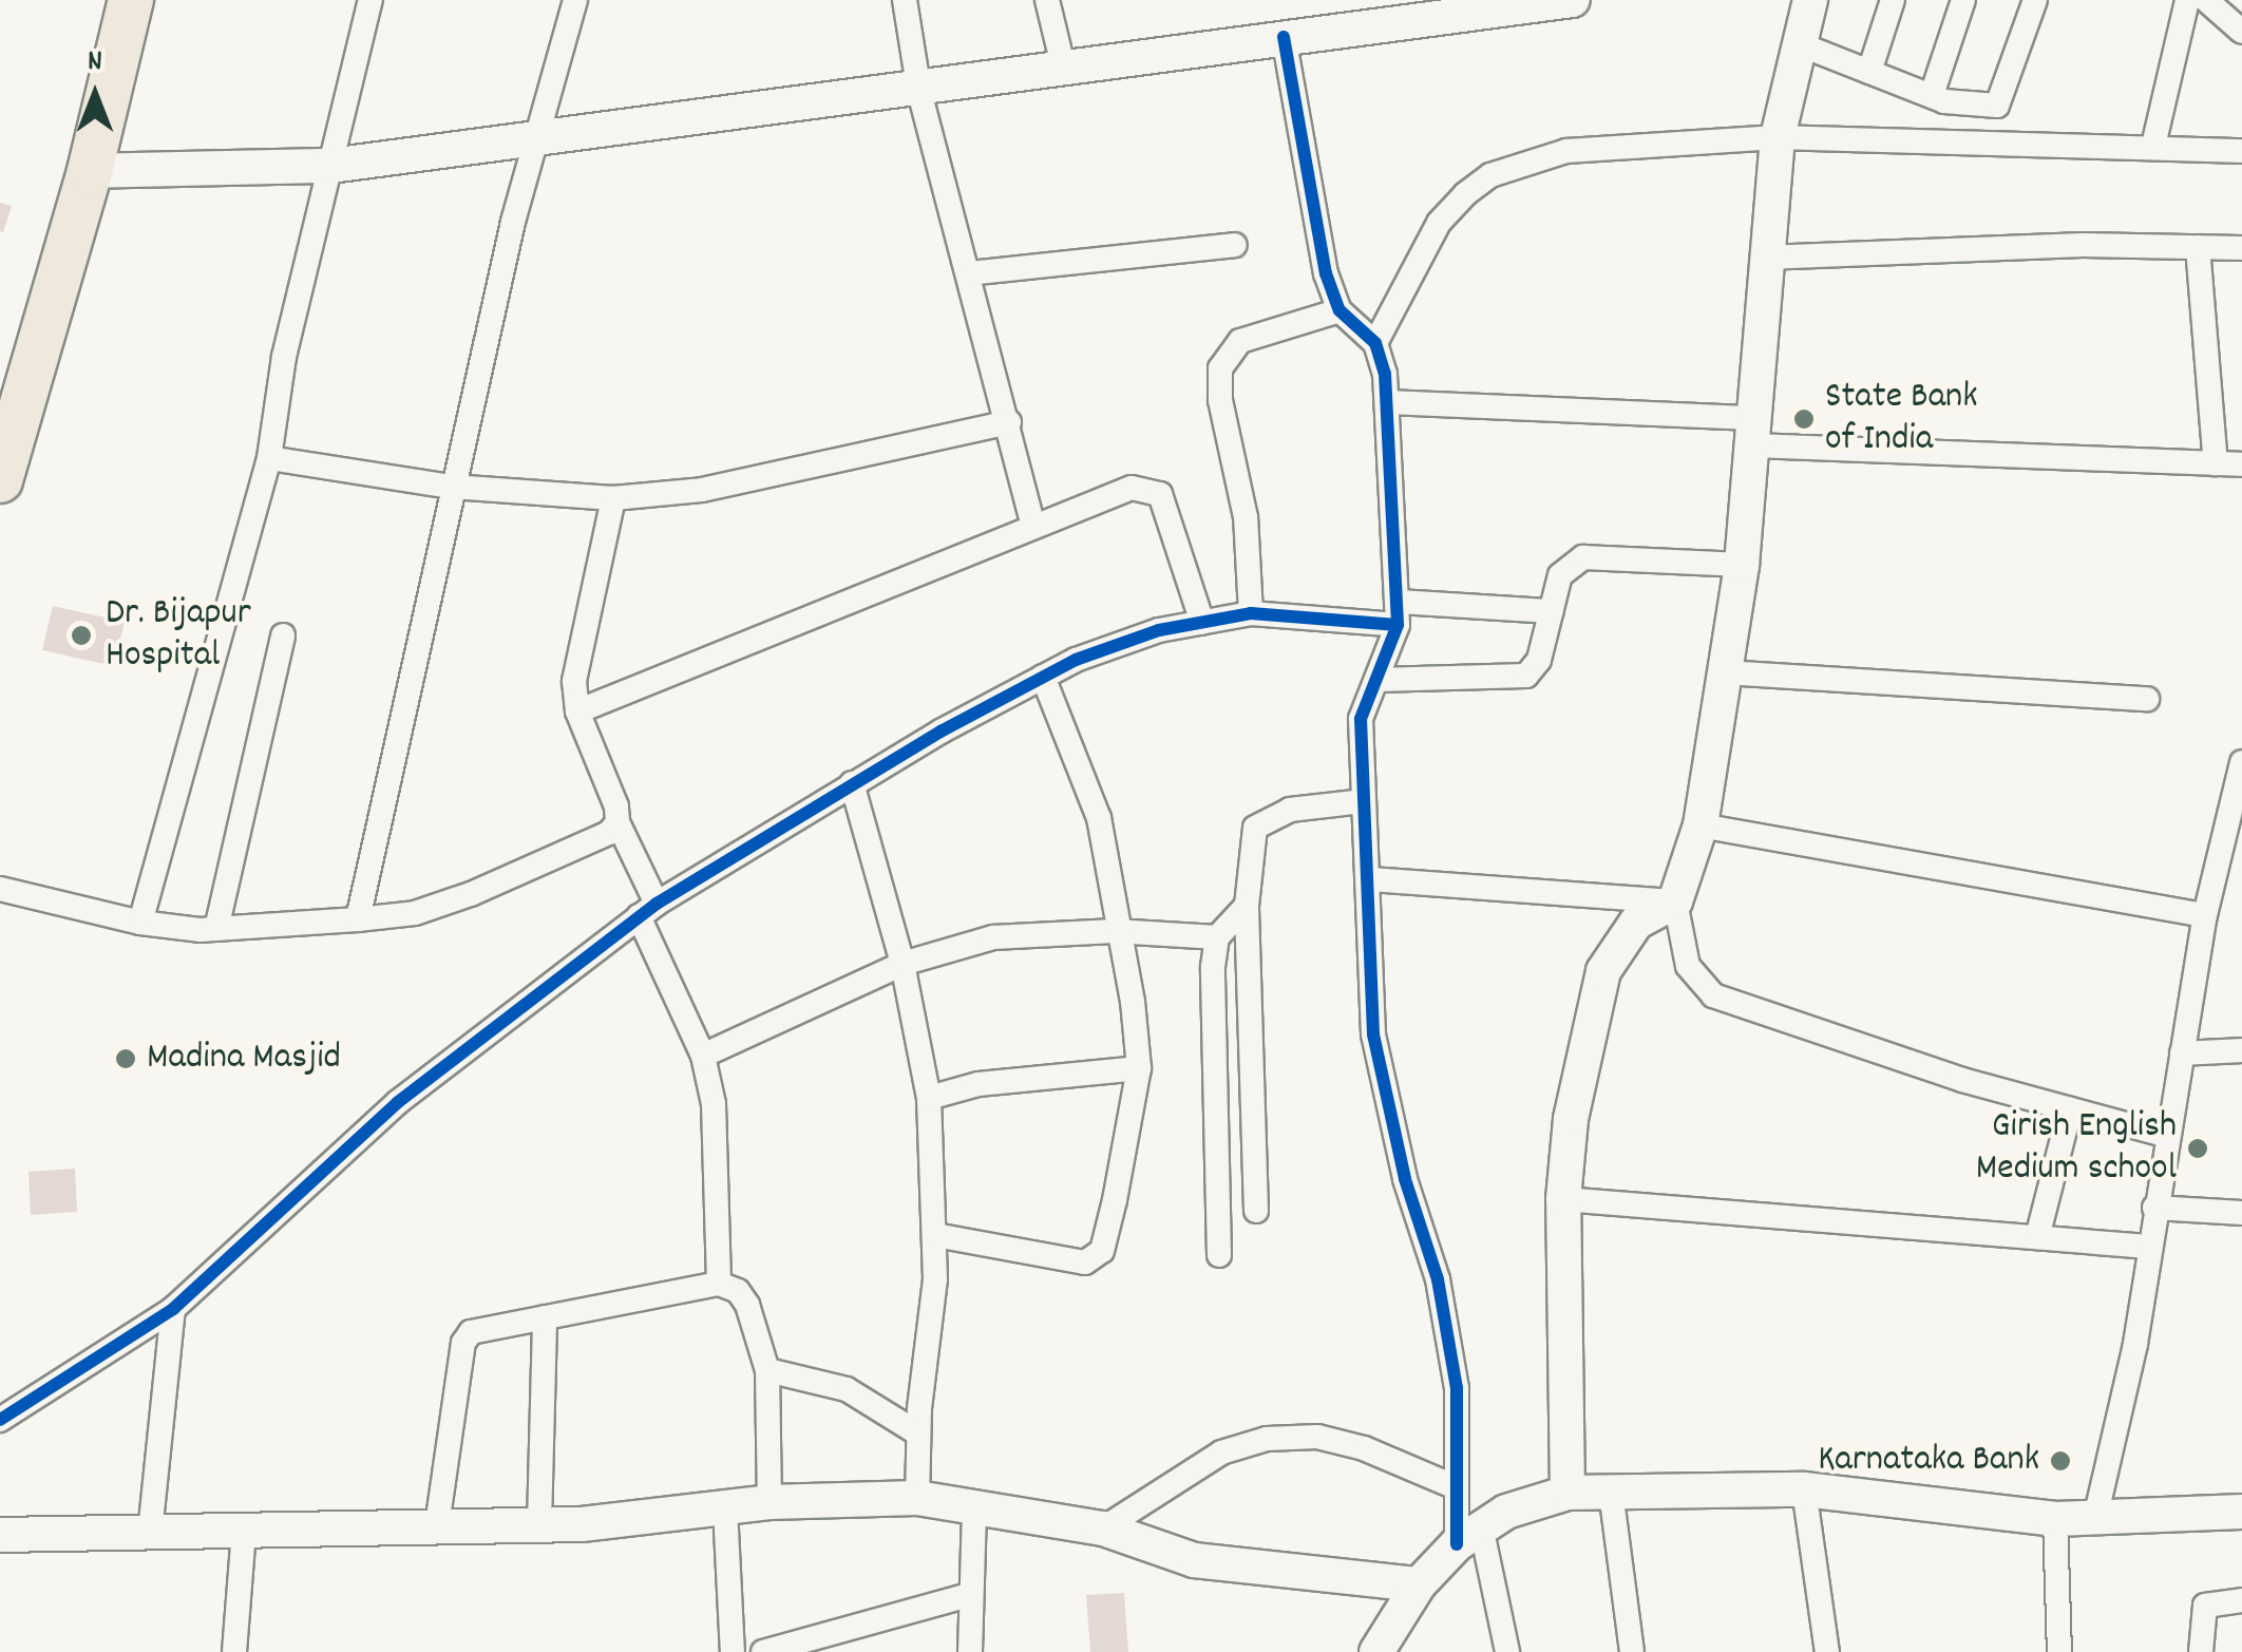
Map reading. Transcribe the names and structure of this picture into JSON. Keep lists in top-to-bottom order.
{
  "places": [
    "State Bank of India",
    "Dr. Bijapur Hospital",
    "Madina Masjid",
    "Girish English Medium school",
    "Karnataka Bank"
  ],
  "north": "top"
}
